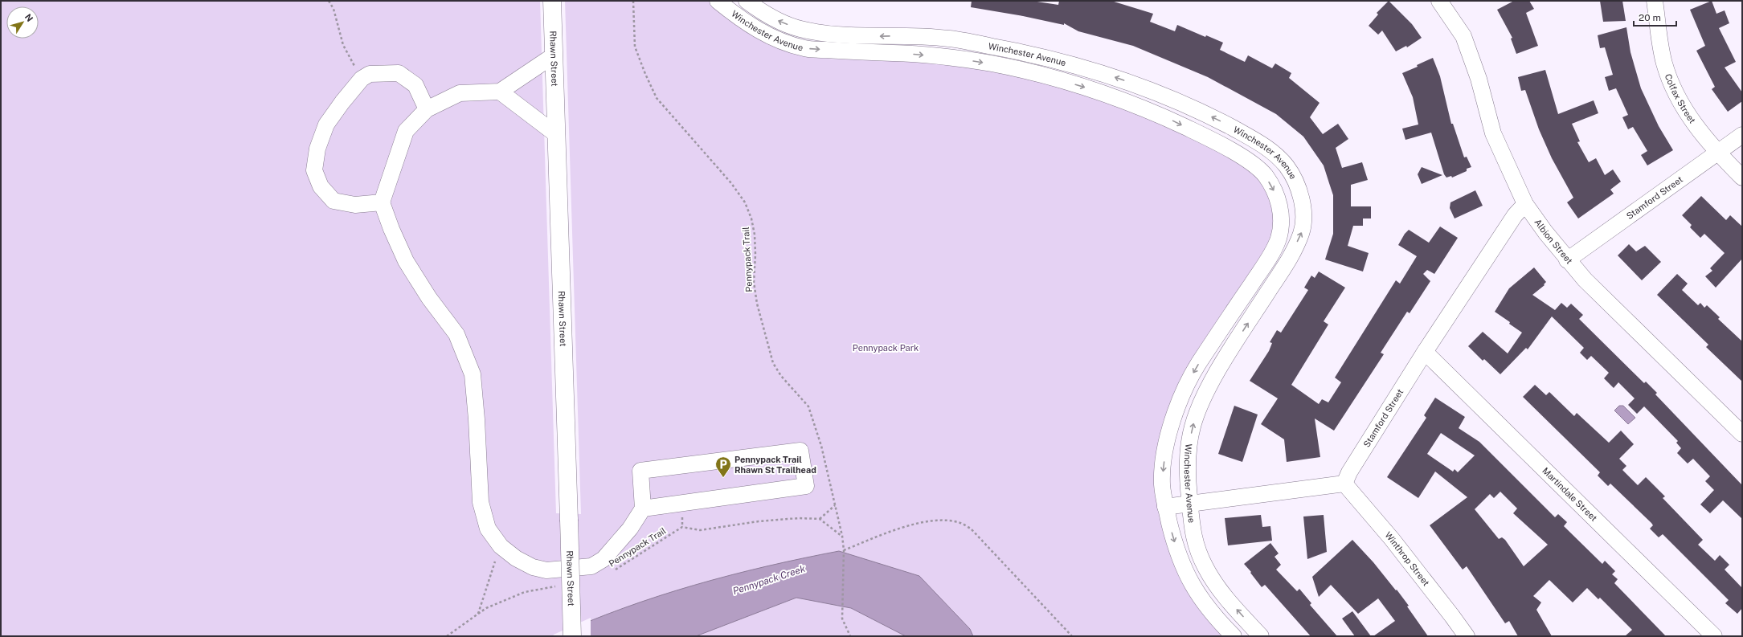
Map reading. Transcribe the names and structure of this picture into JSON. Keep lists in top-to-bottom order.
{
  "streets": {
    "main road": ["Rhawn Street"],
    "street": [
      "Winchester Avenue",
      "Colfax Street",
      "Stamford Street",
      "Albion Street",
      "Martindale Street",
      "Winthrop Street"
    ],
    "path": ["Pennypack Trail"]
  },
  "crossings": [
    ["Colfax Street", "Stamford Street"],
    ["Stamford Street", "Albion Street"],
    ["Stamford Street", "Martindale Street"],
    ["Stamford Street", "Winthrop Street"]
  ],
  "water": ["Pennypack Creek"],
  "parks": ["Pennypack Park"],
  "places": {
    "parking": ["Pennypack Trail Rhawn St Trailhead"]
  },
  "scale_bar": "20 m",
  "north": "top right"
}
